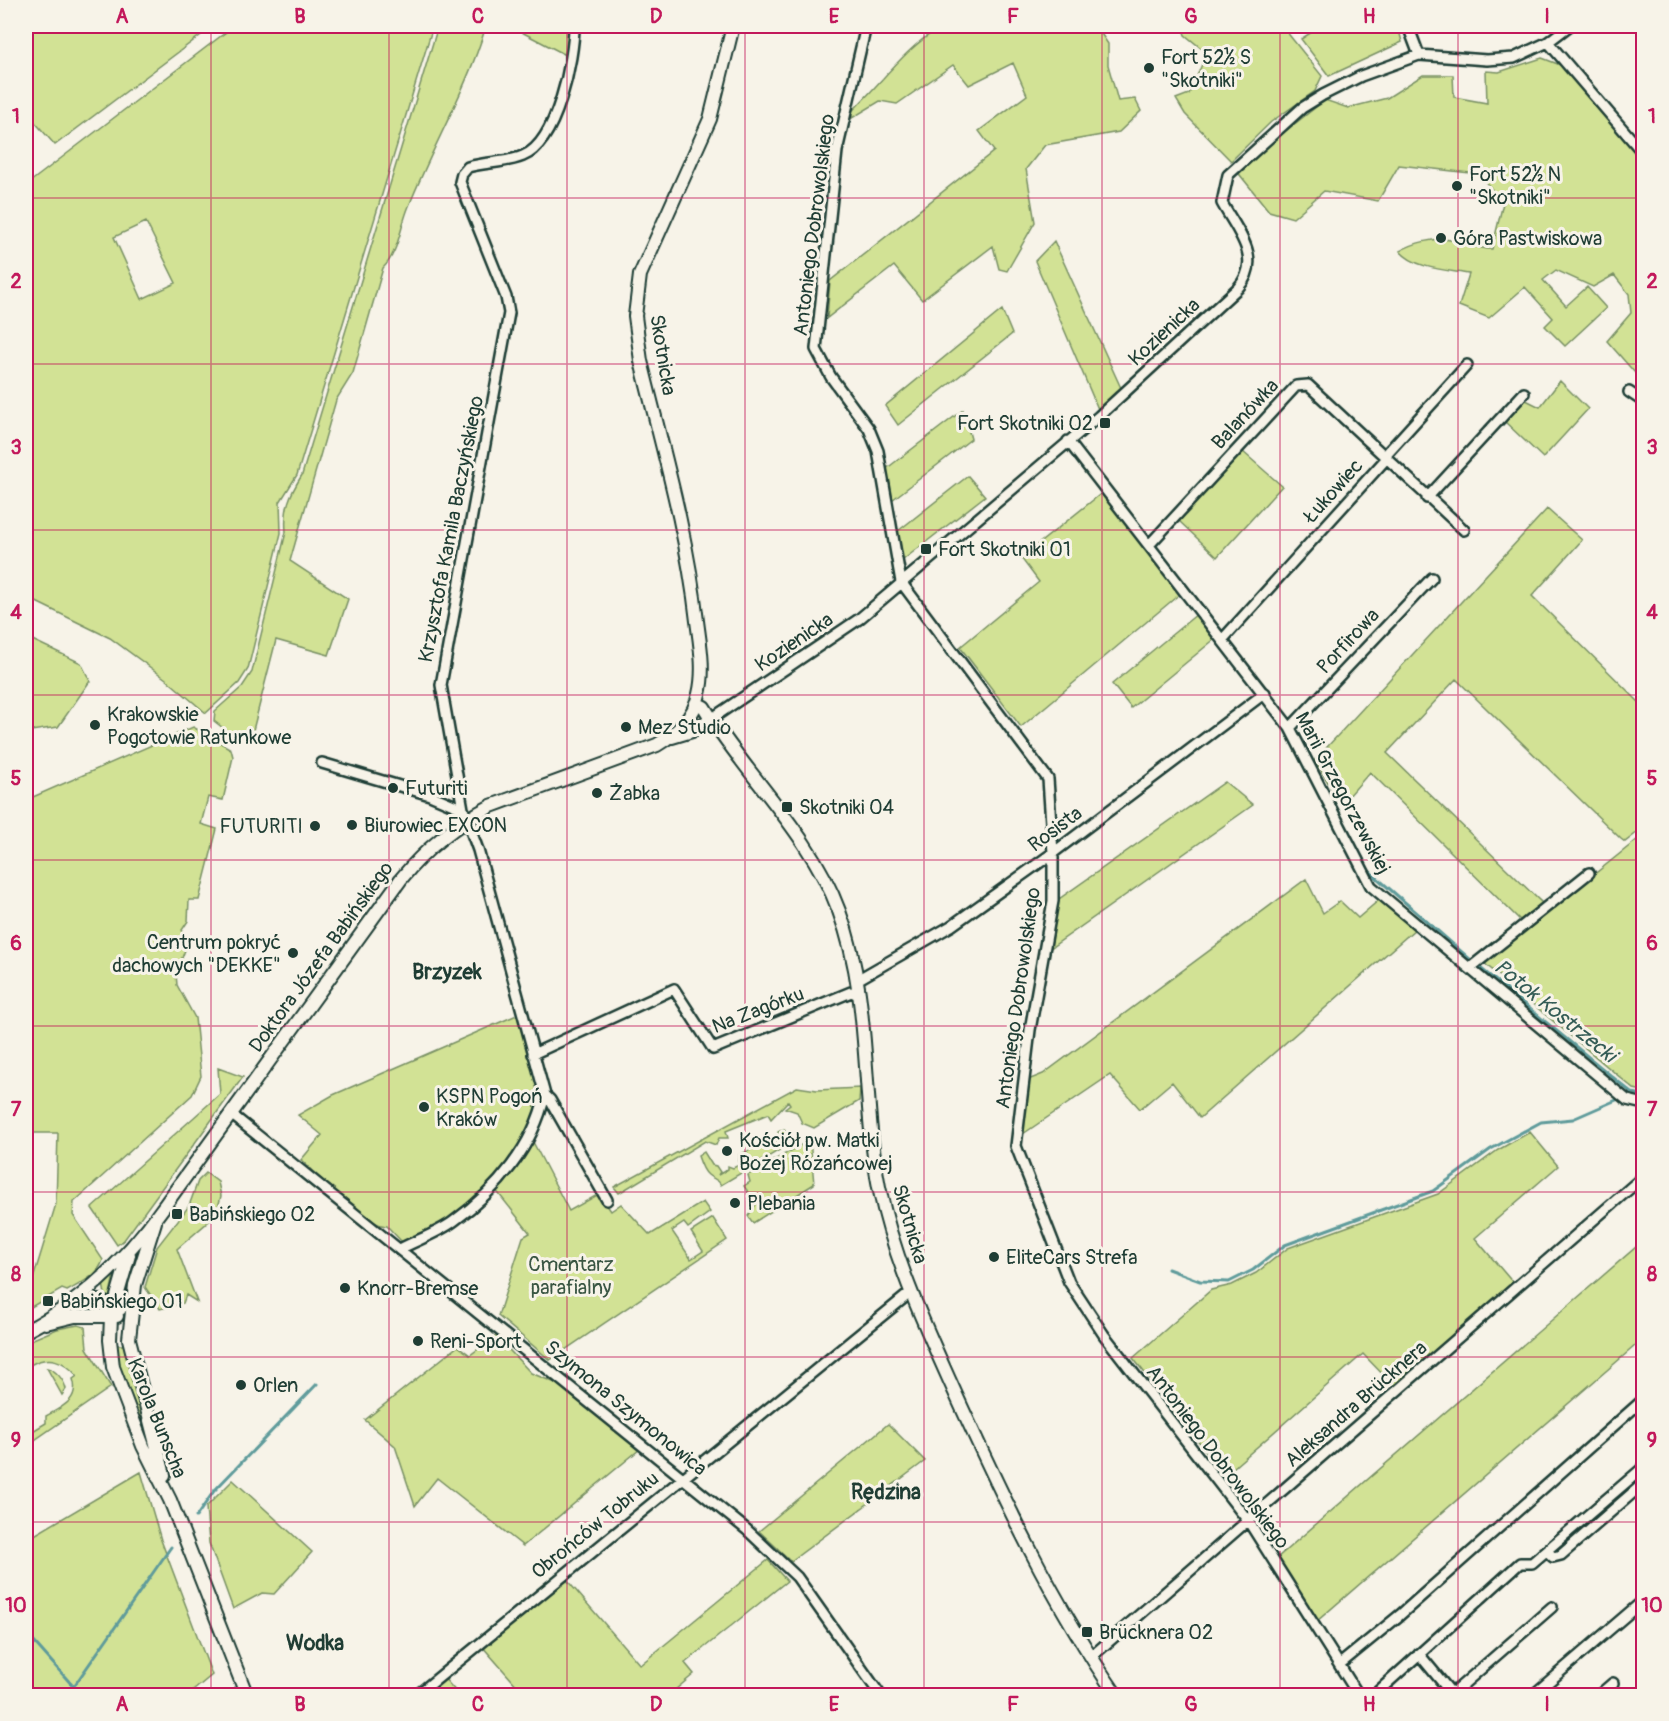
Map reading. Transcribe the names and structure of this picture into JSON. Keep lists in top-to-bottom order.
{
  "streets": {
    "main road": ["Skotnicka", "Doktora Józefa Babińskiego", "Karola Bunscha"],
    "street": [
      "Antoniego Dobrowolskiego",
      "Kozienicka",
      "Balanówka",
      "Łukowiec",
      "Krzysztofa Kamila Baczyńskiego",
      "Porfirowa",
      "Marii Grzegorzewskiej",
      "Rosista",
      "Na Zagórku",
      "Aleksandra Brücknera",
      "Szymona Szymonowica",
      "Obrońców Tobruku"
    ]
  },
  "crossings": [
    ["Antoniego Dobrowolskiego", "Kozienicka"],
    ["Antoniego Dobrowolskiego", "Rosista"],
    ["Antoniego Dobrowolskiego", "Aleksandra Brücknera"],
    ["Kozienicka", "Skotnicka"],
    ["Kozienicka", "Marii Grzegorzewskiej"],
    ["Skotnicka", "Rosista"],
    ["Skotnicka", "Na Zagórku"],
    ["Skotnicka", "Aleksandra Brücknera"],
    ["Skotnicka", "Obrońców Tobruku"],
    ["Balanówka", "Łukowiec"],
    ["Balanówka", "Marii Grzegorzewskiej"],
    ["Łukowiec", "Marii Grzegorzewskiej"],
    ["Krzysztofa Kamila Baczyńskiego", "Doktora Józefa Babińskiego"],
    ["Krzysztofa Kamila Baczyńskiego", "Na Zagórku"],
    ["Porfirowa", "Marii Grzegorzewskiej"],
    ["Marii Grzegorzewskiej", "Rosista"],
    ["Doktora Józefa Babińskiego", "Szymona Szymonowica"],
    ["Doktora Józefa Babińskiego", "Karola Bunscha"],
    ["Szymona Szymonowica", "Obrońców Tobruku"]
  ],
  "districts": ["Brzyzek", "Rędzina", "Wodka"],
  "water": ["Potok Kostrzecki"],
  "parks": ["Cmentarz parafialny"],
  "places": {
    "other": [
      "Fort 52½ S \"Skotniki\"",
      "Fort 52½ N \"Skotniki\"",
      "Góra Pastwiskowa",
      "Krakowskie Pogotowie Ratunkowe",
      "Mez Studio",
      "Futuriti",
      "Żabka",
      "Biurowiec EXCON",
      "FUTURITI",
      "Centrum pokryć dachowych \"DEKKE\"",
      "KSPN Pogoń Kraków",
      "Kościół pw. Matki Bożej Różańcowej",
      "Plebania",
      "EliteCars Strefa",
      "Knorr-Bremse",
      "Reni-Sport",
      "Orlen"
    ],
    "transit": [
      "Fort Skotniki 02",
      "Fort Skotniki 01",
      "Skotniki 04",
      "Babińskiego 02",
      "Babińskiego 01",
      "Brücknera 02"
    ]
  },
  "grid": {
    "columns": [
      "A",
      "B",
      "C",
      "D",
      "E",
      "F",
      "G",
      "H",
      "I"
    ],
    "rows": [
      "1",
      "2",
      "3",
      "4",
      "5",
      "6",
      "7",
      "8",
      "9",
      "10"
    ]
  }
}
